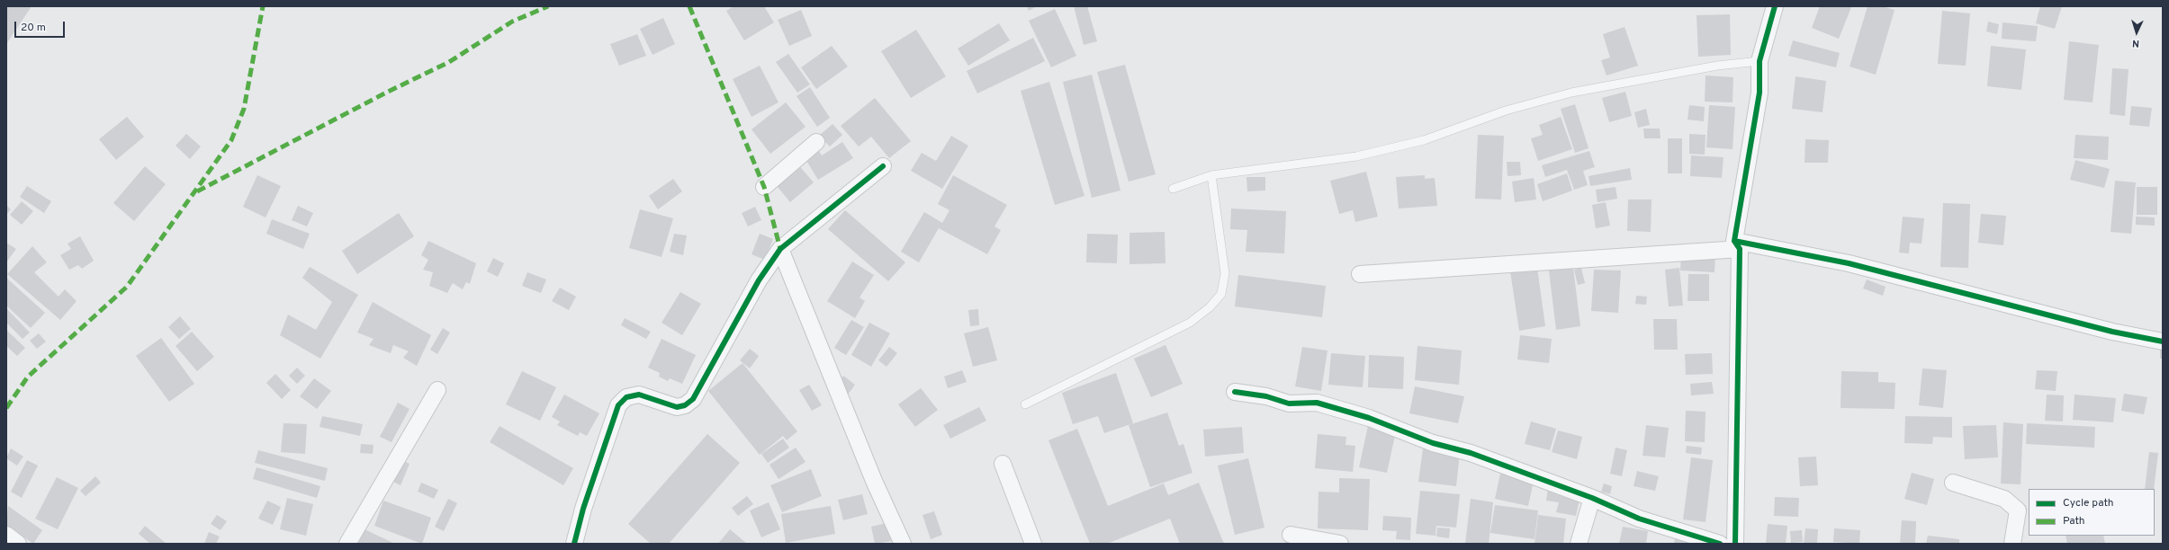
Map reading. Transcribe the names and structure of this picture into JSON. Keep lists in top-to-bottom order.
{
  "legend": ["Cycle path", "Path"],
  "scale_bar": "20 m",
  "north": "bottom"
}
